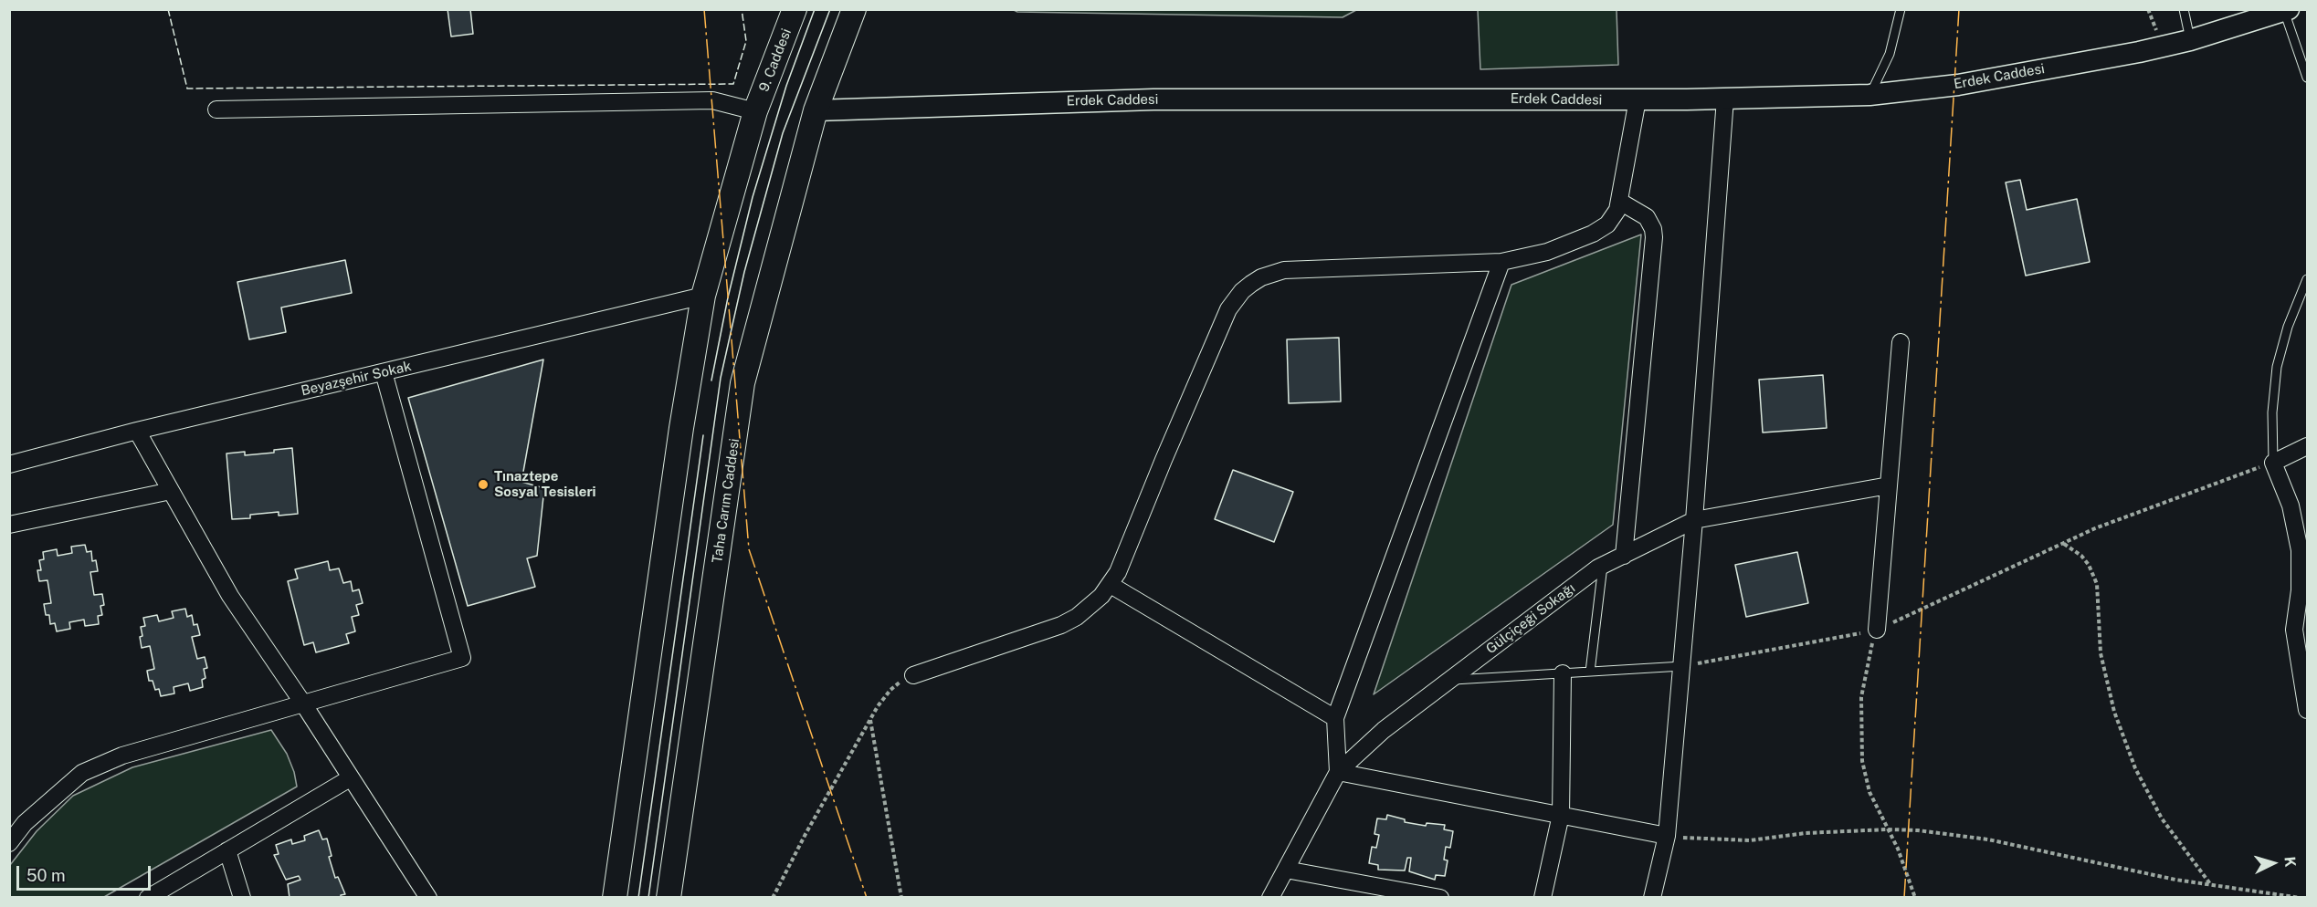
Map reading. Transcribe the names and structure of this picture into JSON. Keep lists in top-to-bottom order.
{
  "streets": {
    "main road": ["9. Caddesi", "Taha Carım Caddesi"],
    "street": ["Erdek Caddesi", "Beyazşehir Sokak", "Gülçiçeği Sokağı"]
  },
  "crossings": [
    ["Erdek Caddesi", "Taha Carım Caddesi"]
  ],
  "places": ["Tınaztepe Sosyal Tesisleri"],
  "scale_bar": "50 m",
  "north": "right"
}
